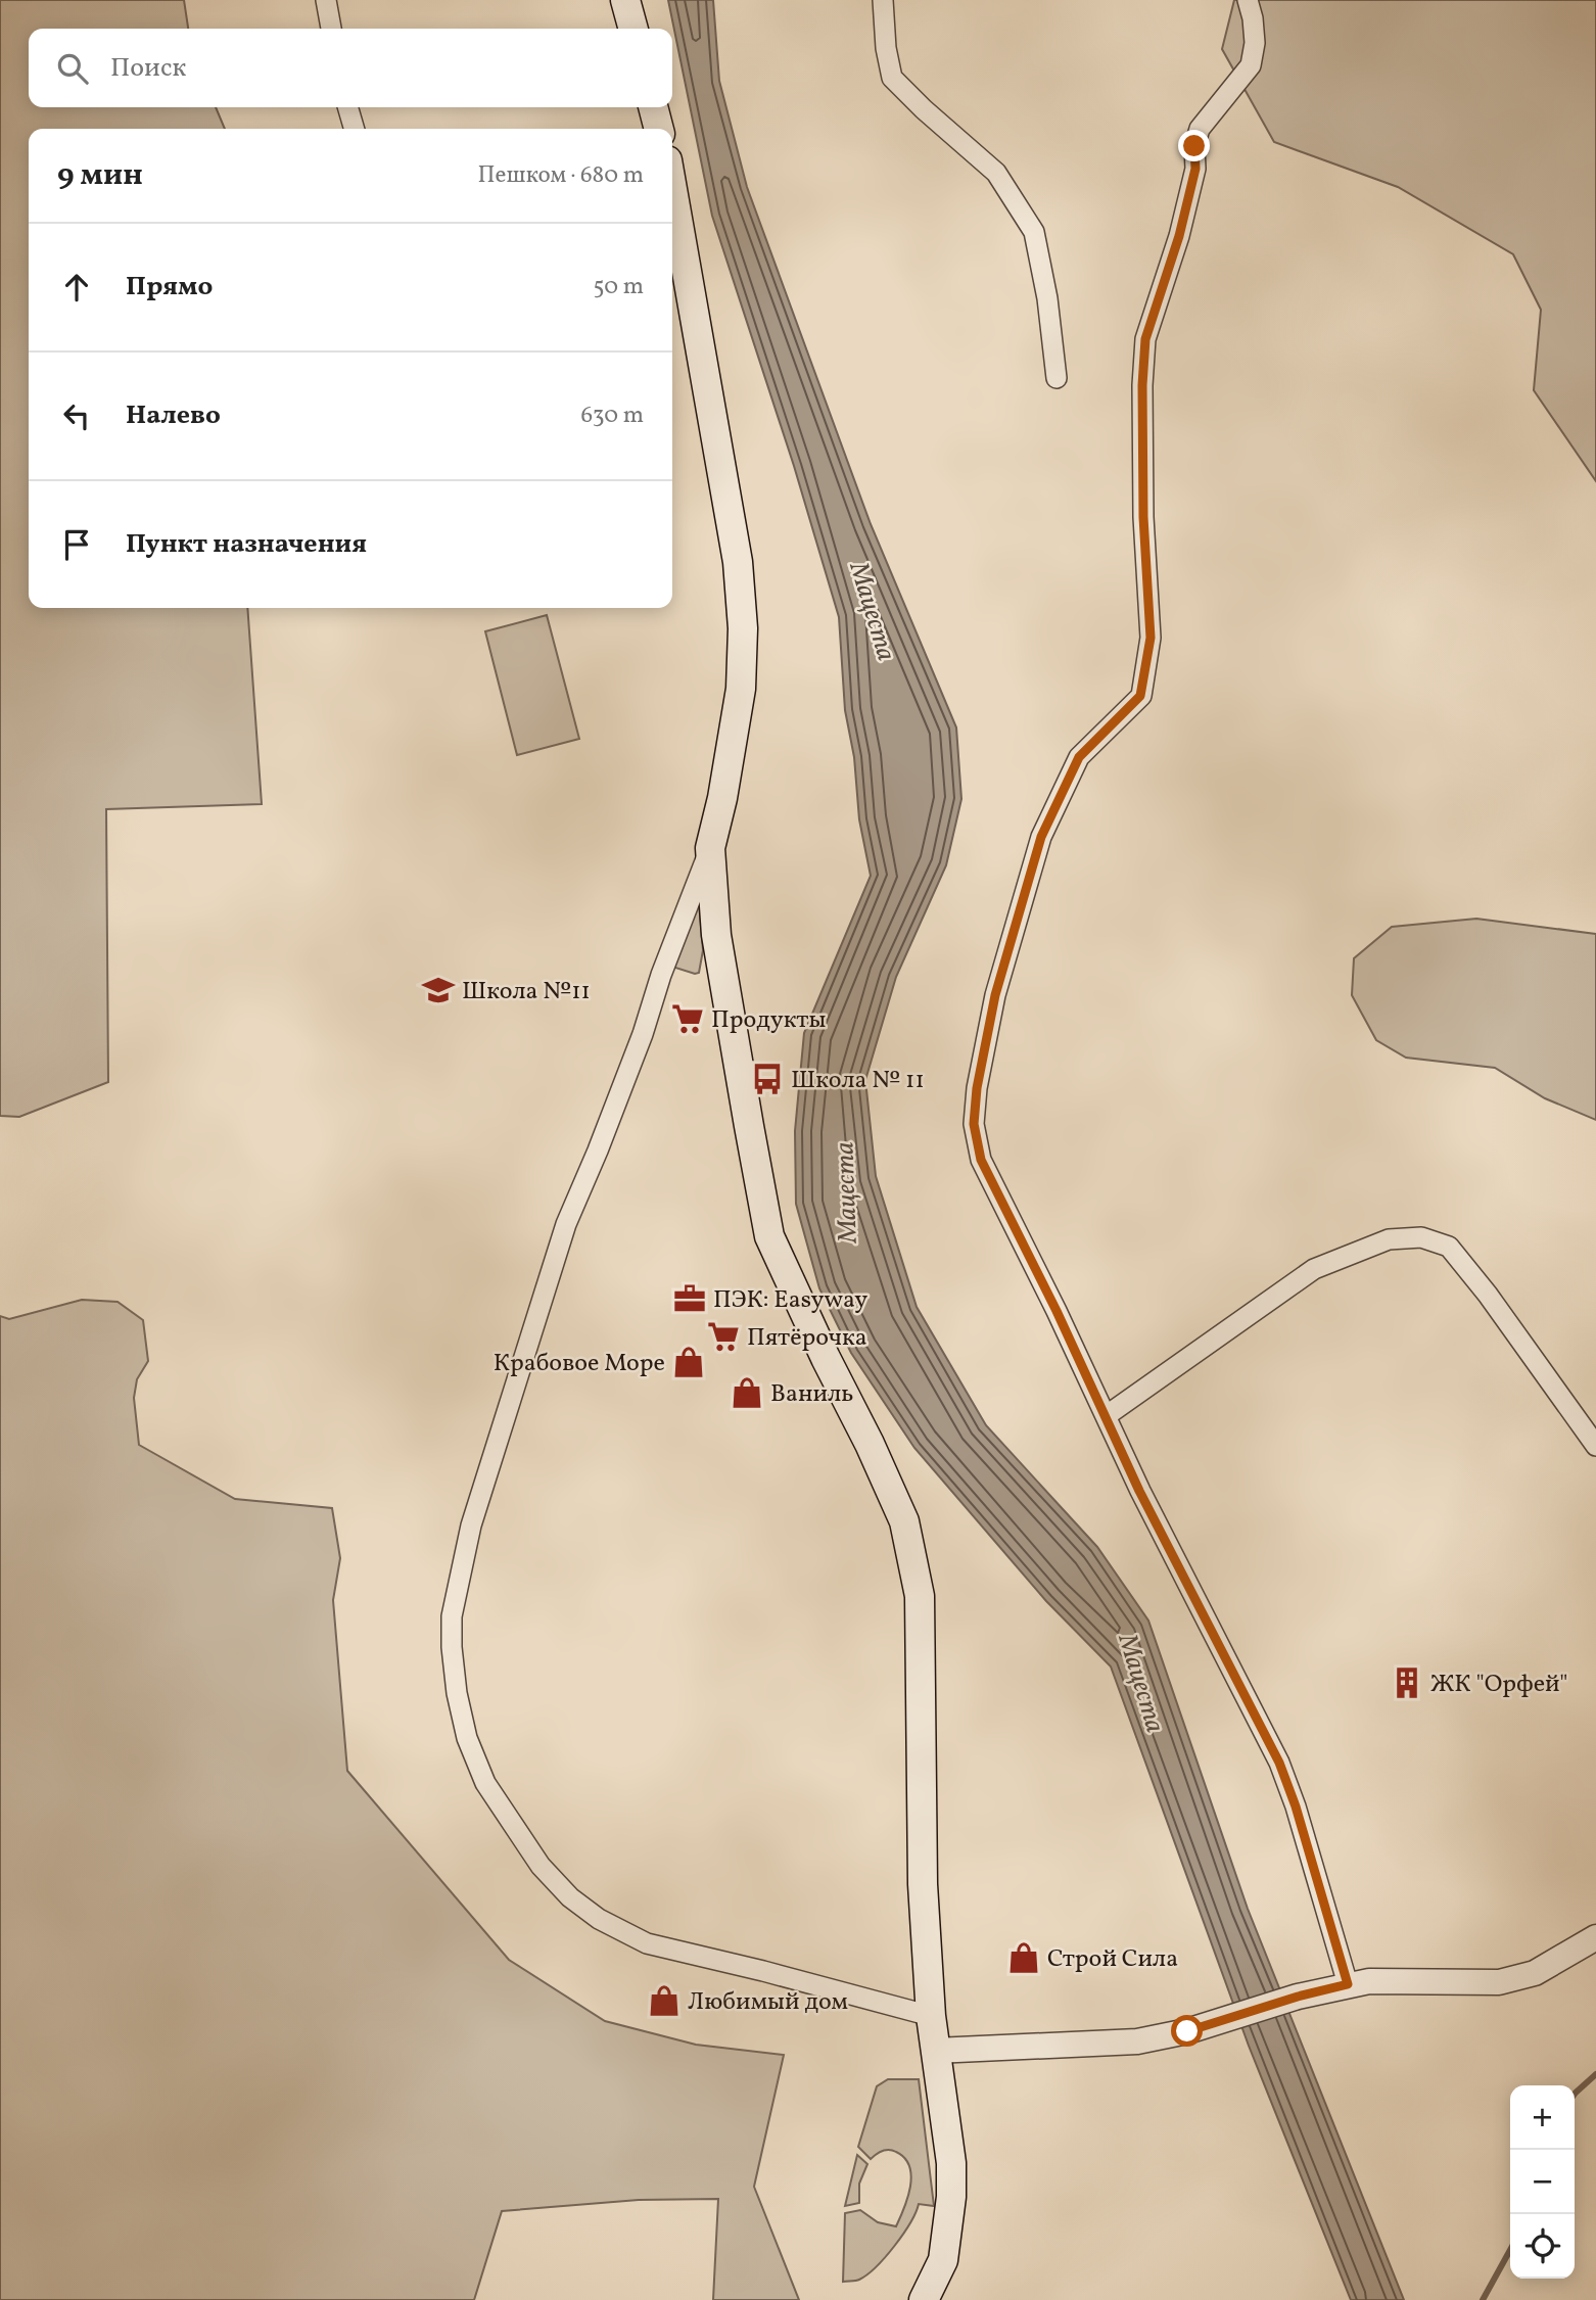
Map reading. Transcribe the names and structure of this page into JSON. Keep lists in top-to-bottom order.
{
  "water": ["Мацеста"],
  "places": {
    "school or university": ["Школа №11"],
    "supermarket": ["Продукты", "Пятёрочка"],
    "bus stop": ["Школа № 11"],
    "office": ["ПЭК: Easyway"],
    "shop": [
      "Крабовое Море",
      "Ваниль",
      "Строй Сила",
      "Любимый дом"
    ],
    "building": ["ЖК \"Орфей\""]
  },
  "page": {
    "search": "Поиск",
    "heading": ["9 мин", "Пешком · 680 m"],
    "list": [
      ["Прямо", "50 m"],
      ["Налево", "630 m"],
      "Пункт назначения"
    ],
    "map_buttons": ["+", "−"]
  }
}
